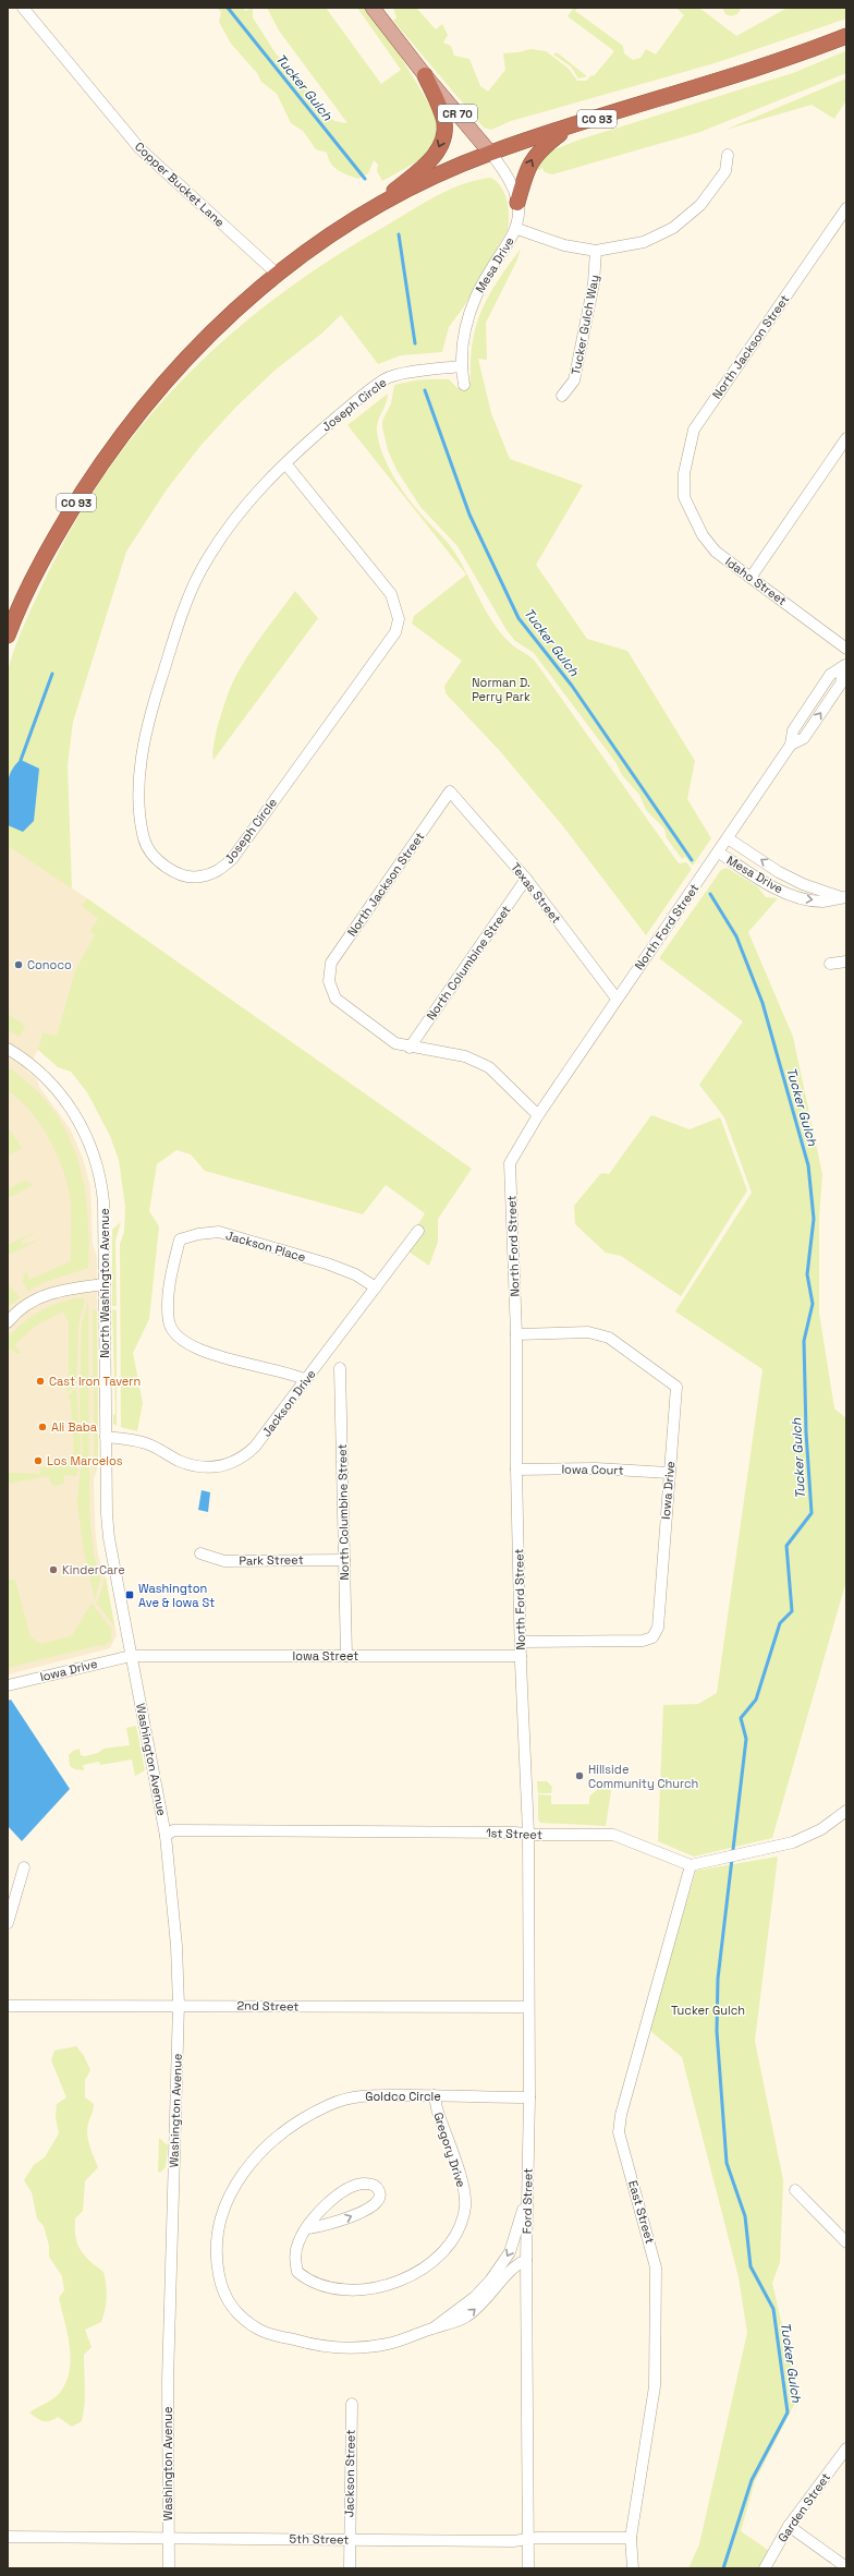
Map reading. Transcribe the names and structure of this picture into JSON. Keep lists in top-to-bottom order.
{
  "streets": {
    "highway": ["CO 93"],
    "main road": ["CR 70"],
    "street": [
      "Copper Bucket Lane",
      "Mesa Drive",
      "Tucker Gulch Way",
      "North Jackson Street",
      "Joseph Circle",
      "Idaho Street",
      "Texas Street",
      "North Ford Street",
      "North Columbine Street",
      "Jackson Place",
      "North Washington Avenue",
      "Jackson Drive",
      "Iowa Court",
      "Iowa Drive",
      "Park Street",
      "Iowa Street",
      "Washington Avenue",
      "1st Street",
      "2nd Street",
      "Goldco Circle",
      "Gregory Drive",
      "Ford Street",
      "East Street",
      "Jackson Street",
      "Garden Street",
      "5th Street"
    ]
  },
  "crossings": [
    ["CR 70", "CO 93"],
    ["CR 70", "Mesa Drive"],
    ["CO 93", "Copper Bucket Lane"],
    ["CO 93", "Mesa Drive"],
    ["Mesa Drive", "Joseph Circle"],
    ["Mesa Drive", "North Ford Street"],
    ["North Jackson Street", "Idaho Street"],
    ["North Jackson Street", "Texas Street"],
    ["North Jackson Street", "North Columbine Street"],
    ["Texas Street", "North Ford Street"],
    ["Texas Street", "North Columbine Street"],
    ["North Ford Street", "Iowa Court"],
    ["North Ford Street", "Iowa Drive"],
    ["North Ford Street", "Iowa Street"],
    ["North Ford Street", "1st Street"],
    ["North Ford Street", "Ford Street"],
    ["North Columbine Street", "Park Street"],
    ["North Columbine Street", "Iowa Street"],
    ["Jackson Place", "Jackson Drive"],
    ["North Washington Avenue", "Jackson Drive"],
    ["North Washington Avenue", "Iowa Drive"],
    ["North Washington Avenue", "Iowa Street"],
    ["North Washington Avenue", "Washington Avenue"],
    ["Iowa Court", "Iowa Drive"],
    ["Iowa Drive", "Iowa Street"],
    ["Iowa Drive", "Washington Avenue"],
    ["Iowa Street", "Washington Avenue"],
    ["Washington Avenue", "1st Street"],
    ["Washington Avenue", "2nd Street"],
    ["Washington Avenue", "5th Street"],
    ["1st Street", "Ford Street"],
    ["1st Street", "East Street"],
    ["2nd Street", "Ford Street"],
    ["Goldco Circle", "Gregory Drive"],
    ["Goldco Circle", "Ford Street"],
    ["Ford Street", "5th Street"],
    ["East Street", "5th Street"],
    ["Jackson Street", "5th Street"]
  ],
  "water": ["Tucker Gulch"],
  "parks": ["Norman D. Perry Park", "Tucker Gulch"],
  "places": {
    "other": [
      "Conoco",
      "Cast Iron Tavern",
      "Ali Baba",
      "Los Marcelos",
      "KinderCare",
      "Hillside Community Church"
    ],
    "transit": ["Washington Ave & Iowa St"]
  }
}
